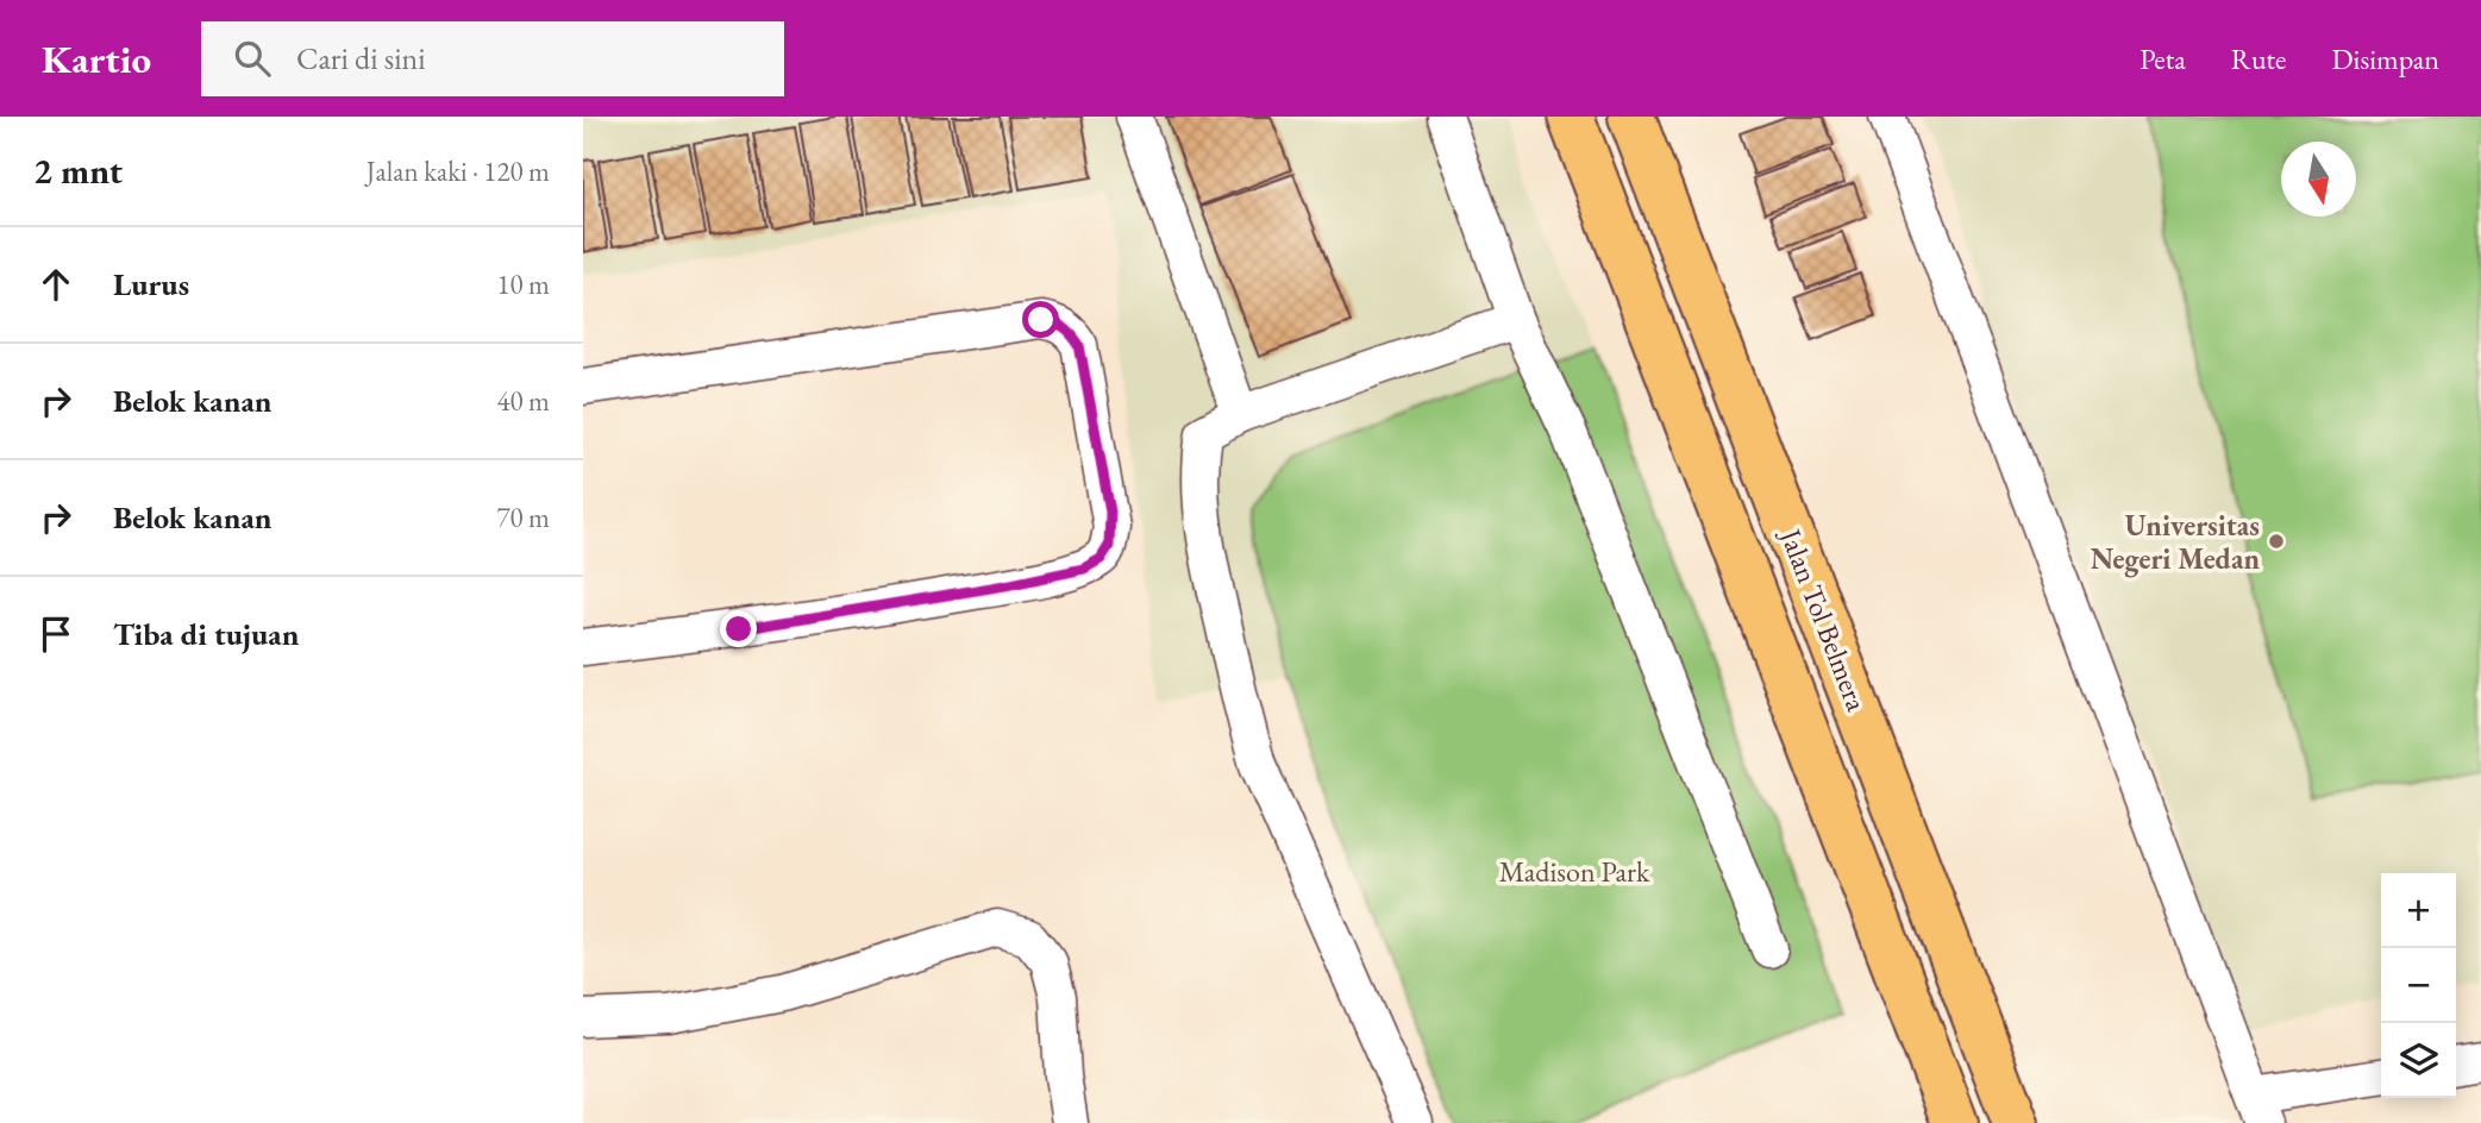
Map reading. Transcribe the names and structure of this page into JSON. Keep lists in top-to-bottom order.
{
  "streets": {
    "highway": ["Jalan Tol Belmera"]
  },
  "parks": ["Madison Park"],
  "places": ["Universitas Negeri Medan"],
  "north": "bottom",
  "page": {
    "header": "Kartio",
    "search": "Cari di sini",
    "nav": ["Peta", "Rute", "Disimpan"],
    "heading": ["2 mnt", "Jalan kaki · 120 m"],
    "list": [
      ["Lurus", "10 m"],
      ["Belok kanan", "40 m"],
      ["Belok kanan", "70 m"],
      "Tiba di tujuan"
    ],
    "map_buttons": ["+", "−"]
  }
}
